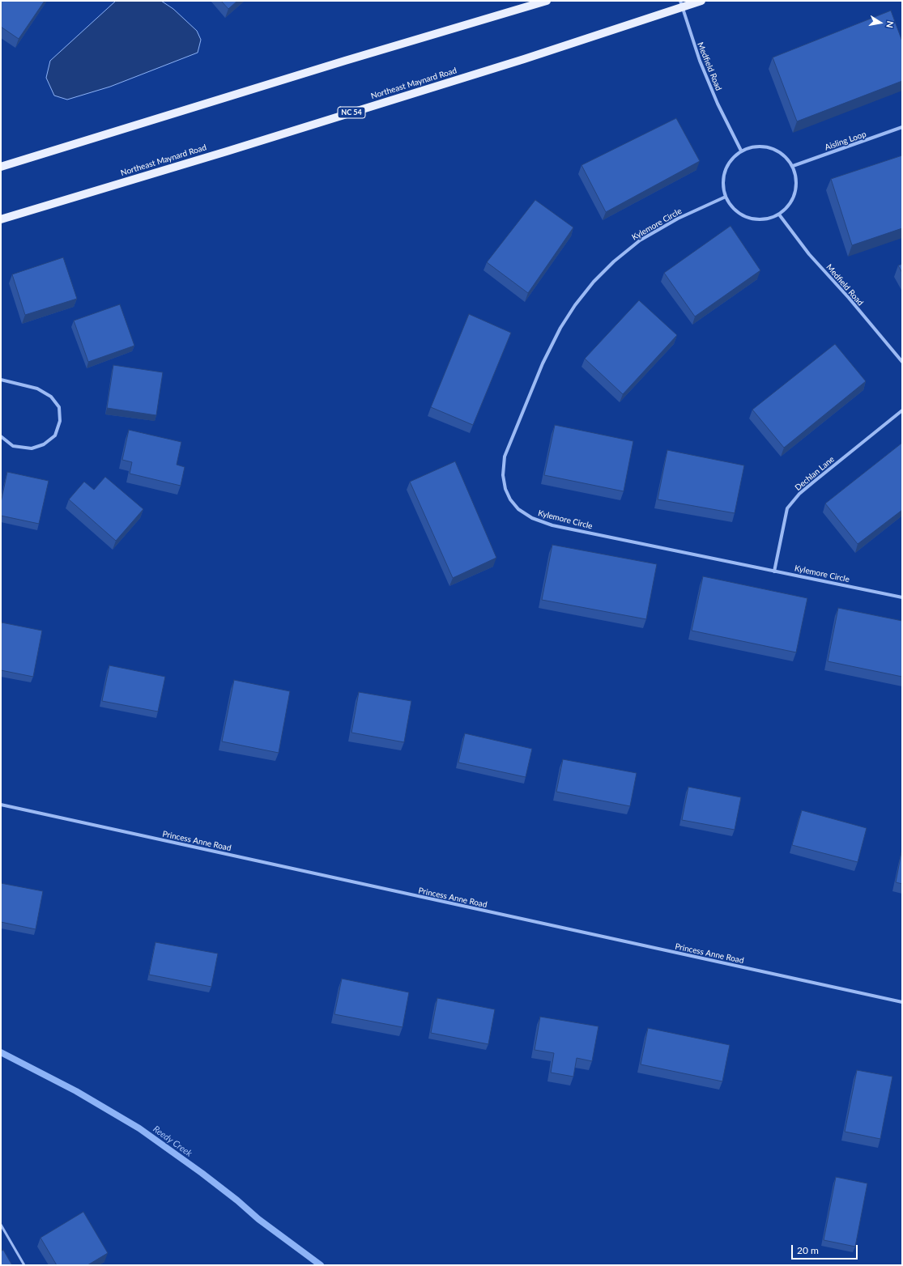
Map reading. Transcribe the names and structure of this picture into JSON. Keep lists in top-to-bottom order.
{
  "streets": {
    "main road": ["Northeast Maynard Road", "NC 54"],
    "street": [
      "Medfield Road",
      "Aisling Loop",
      "Kylemore Circle",
      "Dechlan Lane",
      "Princess Anne Road"
    ]
  },
  "crossings": [
    ["Medfield Road", "Northeast Maynard Road"],
    ["Medfield Road", "Aisling Loop"],
    ["Medfield Road", "Kylemore Circle"],
    ["Aisling Loop", "Kylemore Circle"],
    ["Kylemore Circle", "Dechlan Lane"]
  ],
  "water": ["Reedy Creek"],
  "scale_bar": "20 m",
  "north": "right"
}
